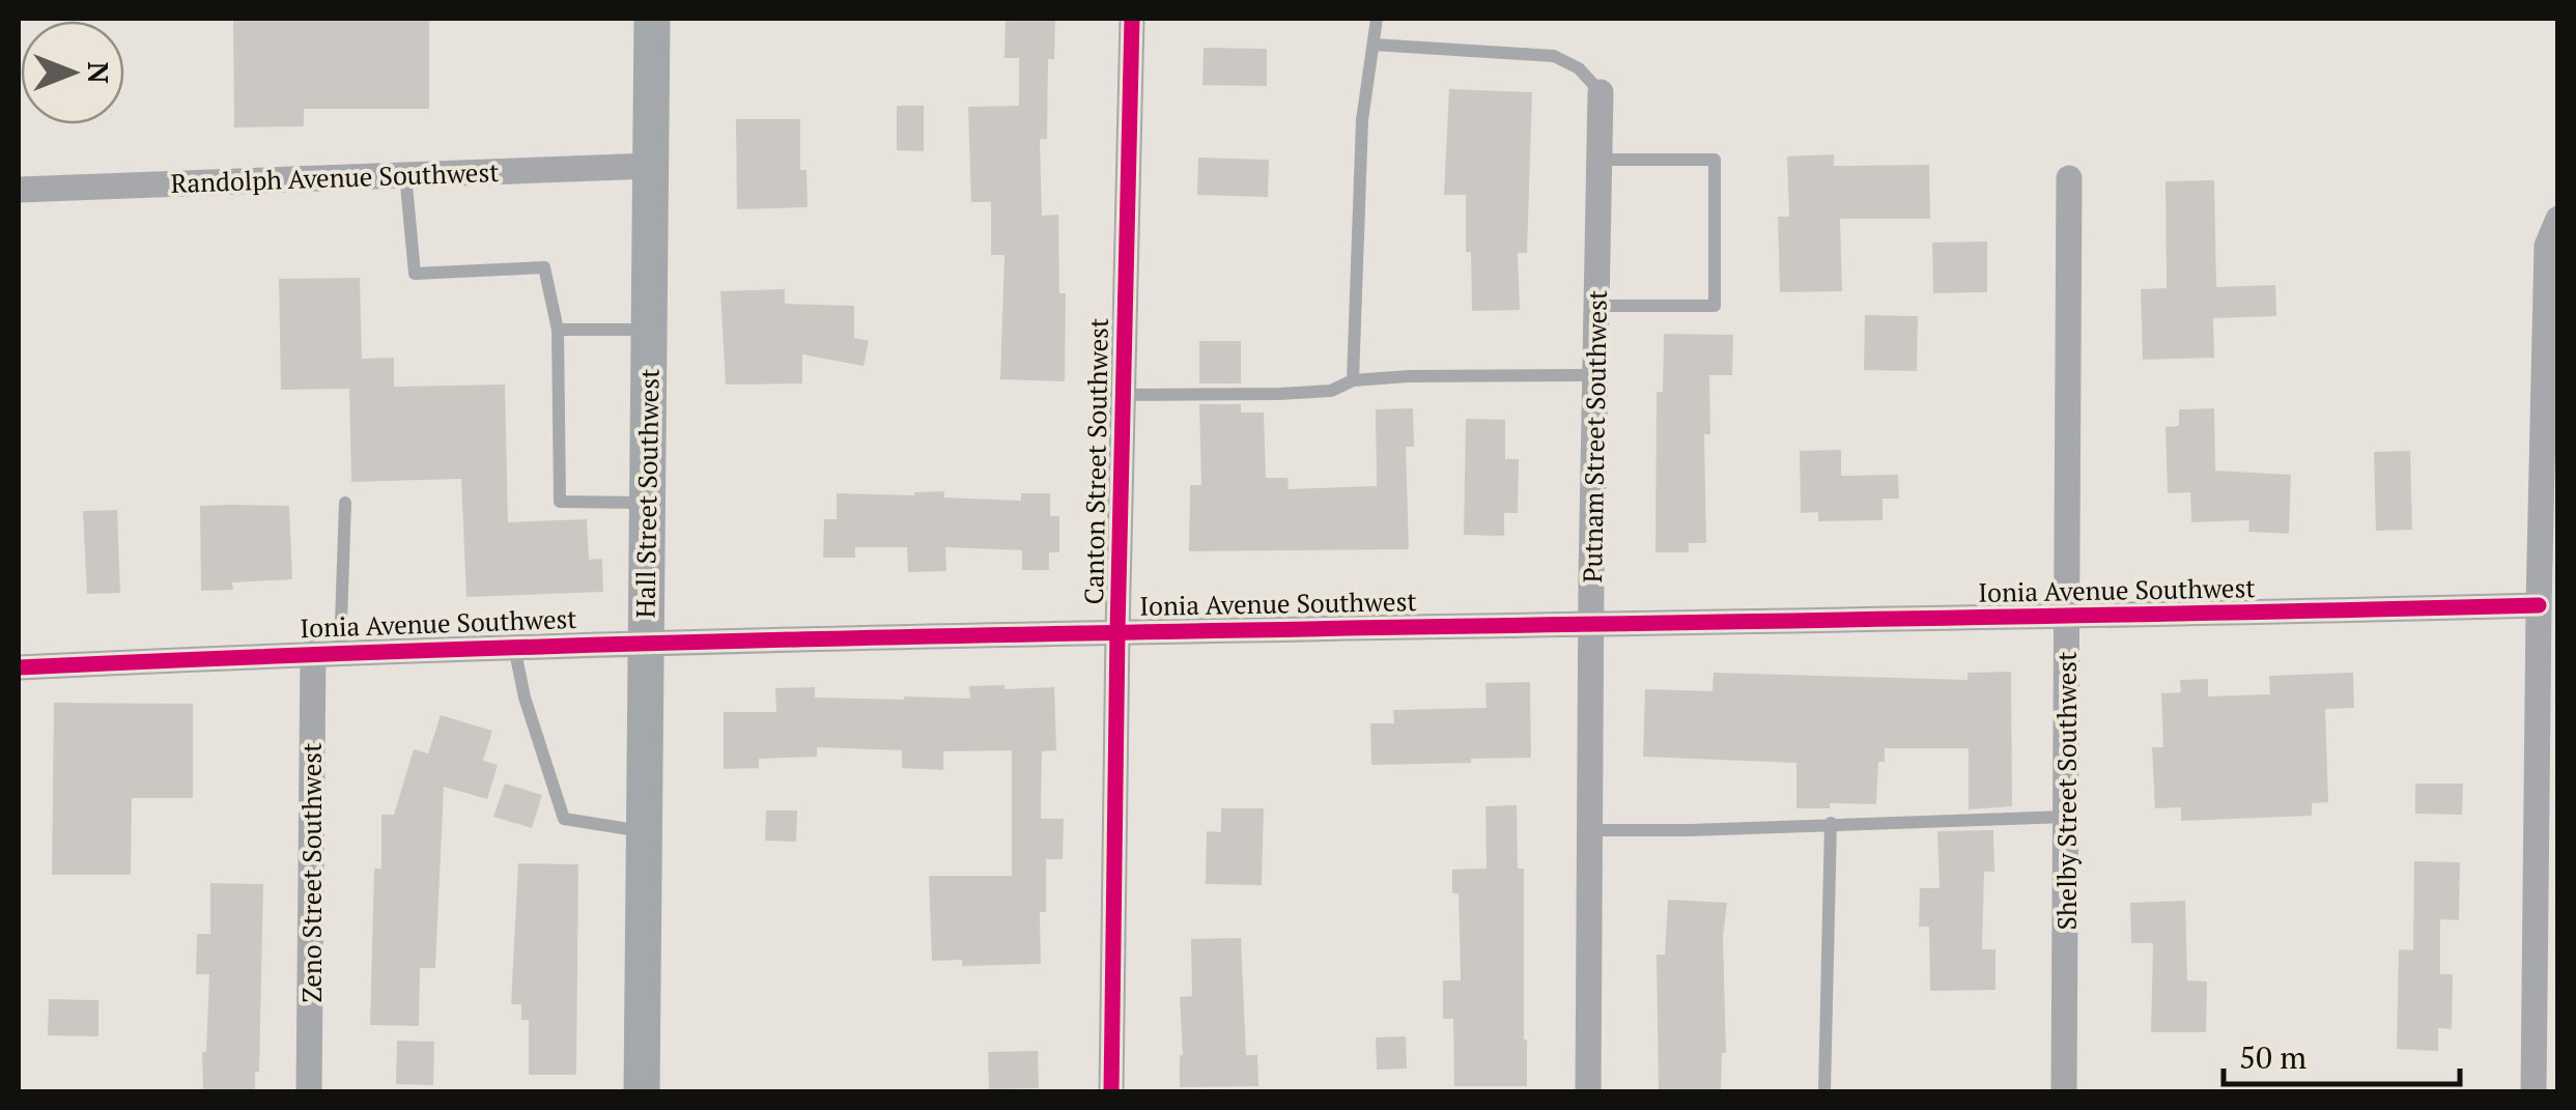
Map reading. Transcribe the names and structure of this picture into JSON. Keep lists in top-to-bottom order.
{
  "streets": {
    "main road": ["Hall Street Southwest"],
    "street": [
      "Randolph Avenue Southwest",
      "Putnam Street Southwest",
      "Canton Street Southwest",
      "Ionia Avenue Southwest",
      "Shelby Street Southwest",
      "Zeno Street Southwest"
    ]
  },
  "crossings": [
    ["Randolph Avenue Southwest", "Hall Street Southwest"],
    ["Putnam Street Southwest", "Ionia Avenue Southwest"],
    ["Canton Street Southwest", "Ionia Avenue Southwest"],
    ["Hall Street Southwest", "Ionia Avenue Southwest"],
    ["Ionia Avenue Southwest", "Shelby Street Southwest"],
    ["Ionia Avenue Southwest", "Zeno Street Southwest"]
  ],
  "scale_bar": "50 m",
  "north": "right"
}
